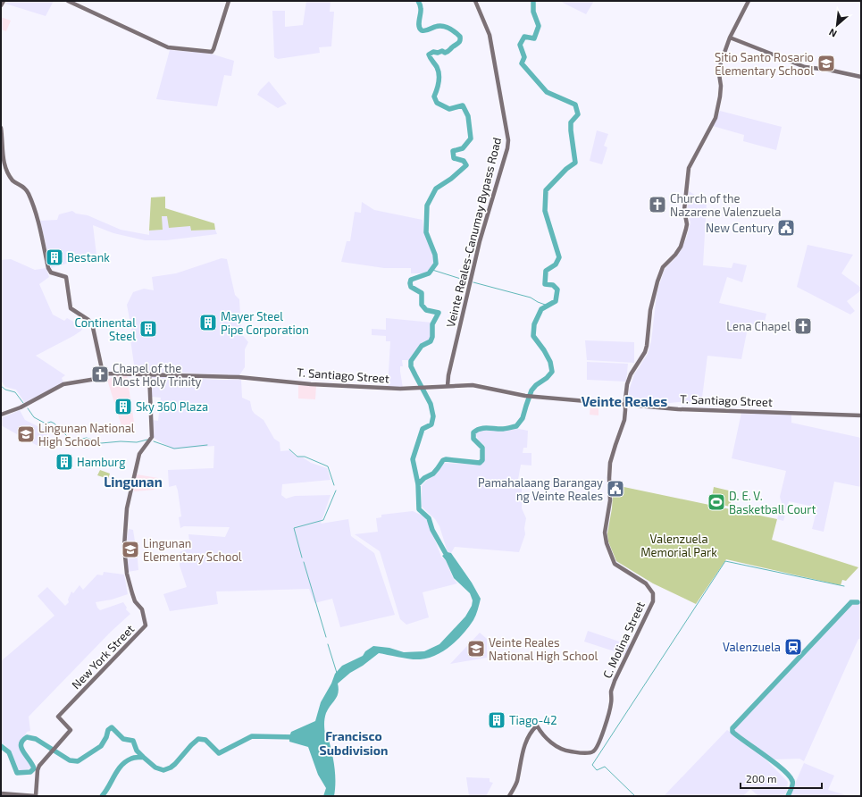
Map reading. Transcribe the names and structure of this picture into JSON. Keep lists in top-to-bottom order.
{
  "streets": {
    "street": [
      "Veinte Reales-Canumay Bypass Road",
      "T. Santiago Street",
      "C. Molina Street",
      "New York Street"
    ]
  },
  "crossings": [
    ["Veinte Reales-Canumay Bypass Road", "T. Santiago Street"],
    ["T. Santiago Street", "C. Molina Street"],
    ["T. Santiago Street", "New York Street"]
  ],
  "districts": ["Veinte Reales", "Lingunan", "Francisco Subdivision"],
  "parks": ["Valenzuela Memorial Park"],
  "places": {
    "school or university": [
      "Sitio Santo Rosario Elementary School",
      "Lingunan National High School",
      "Lingunan Elementary School",
      "Veinte Reales National High School"
    ],
    "church": ["Church of the Nazarene Valenzuela", "Lena Chapel", "Chapel of the Most Holy Trinity"],
    "public building": ["New Century", "Pamahalaang Barangay ng Veinte Reales"],
    "building": [
      "Bestank",
      "Mayer Steel Pipe Corporation",
      "Continental Steel",
      "Sky 360 Plaza",
      "Hamburg",
      "Tiago-42"
    ],
    "sports": ["D. E. V. Basketball Court"],
    "station": ["Valenzuela"]
  },
  "scale_bar": "200 m",
  "north": "bottom left"
}
